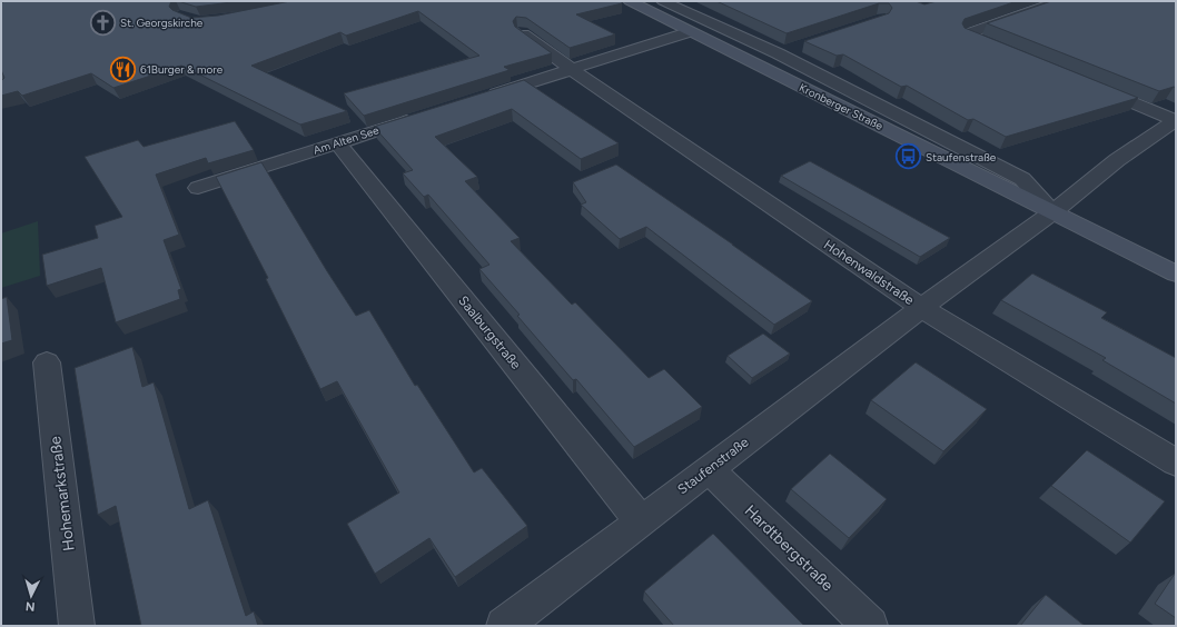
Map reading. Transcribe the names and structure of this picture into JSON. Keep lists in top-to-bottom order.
{
  "streets": {
    "street": [
      "Kronberger Straße",
      "Am Alten See",
      "Hohenwaldstraße",
      "Saalburgstraße",
      "Staufenstraße",
      "Hohemarkstraße",
      "Hardtbergstraße"
    ]
  },
  "crossings": [
    ["Kronberger Straße", "Staufenstraße"],
    ["Am Alten See", "Saalburgstraße"],
    ["Hohenwaldstraße", "Staufenstraße"],
    ["Saalburgstraße", "Staufenstraße"],
    ["Staufenstraße", "Hardtbergstraße"]
  ],
  "places": {
    "church": ["St. Georgskirche"],
    "restaurant": ["61Burger & more"],
    "bus stop": ["Staufenstraße"]
  },
  "north": "bottom"
}
